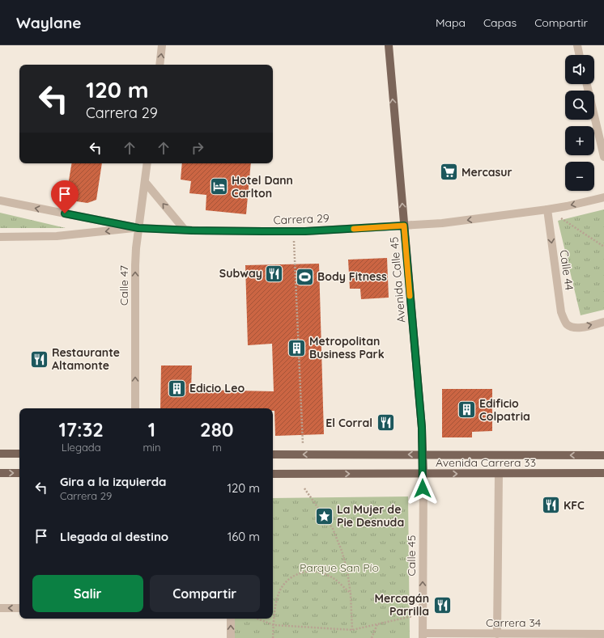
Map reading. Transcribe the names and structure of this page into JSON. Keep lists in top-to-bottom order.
{
  "streets": {
    "main road": ["Avenida Calle 45", "Avenida Carrera 33"],
    "street": [
      "Carrera 29",
      "Calle 44",
      "Calle 47",
      "Calle 45",
      "Carrera 34"
    ]
  },
  "crossings": [
    ["Carrera 29", "Calle 44"],
    ["Carrera 29", "Avenida Calle 45"],
    ["Carrera 29", "Calle 47"],
    ["Avenida Calle 45", "Avenida Carrera 33"],
    ["Avenida Calle 45", "Calle 45"],
    ["Avenida Carrera 33", "Calle 45"],
    ["Calle 45", "Carrera 34"]
  ],
  "one_way": [
    "Calle 44",
    "Avenida Calle 45",
    "Calle 47",
    "Calle 45"
  ],
  "parks": ["Parque San Pío"],
  "places": {
    "supermarket": ["Mercasur"],
    "hotel": ["Hotel Dann Carlton"],
    "restaurant": [
      "Subway",
      "Restaurante Altamonte",
      "El Corral",
      "KFC",
      "Mercagán Parrilla"
    ],
    "sports": ["Body Fitness"],
    "building": ["Metropolitan Business Park", "Edicio Leo", "Edificio Colpatria"],
    "place": ["La Mujer de Pie Desnuda"]
  },
  "page": {
    "header": "Waylane",
    "nav": ["Mapa", "Capas", "Compartir"],
    "map_buttons": ["+", "−"],
    "turn": ["120 m", "Carrera 29"],
    "eta": [
      "17:32",
      "Llegada",
      "1",
      "min",
      "280",
      "m"
    ],
    "list": [
      {
        "name": "Gira a la izquierda",
        "note": "Carrera 29",
        "value": "120 m"
      },
      {
        "name": "Llegada al destino",
        "value": "160 m"
      }
    ],
    "buttons": ["Salir", "Compartir"]
  }
}
